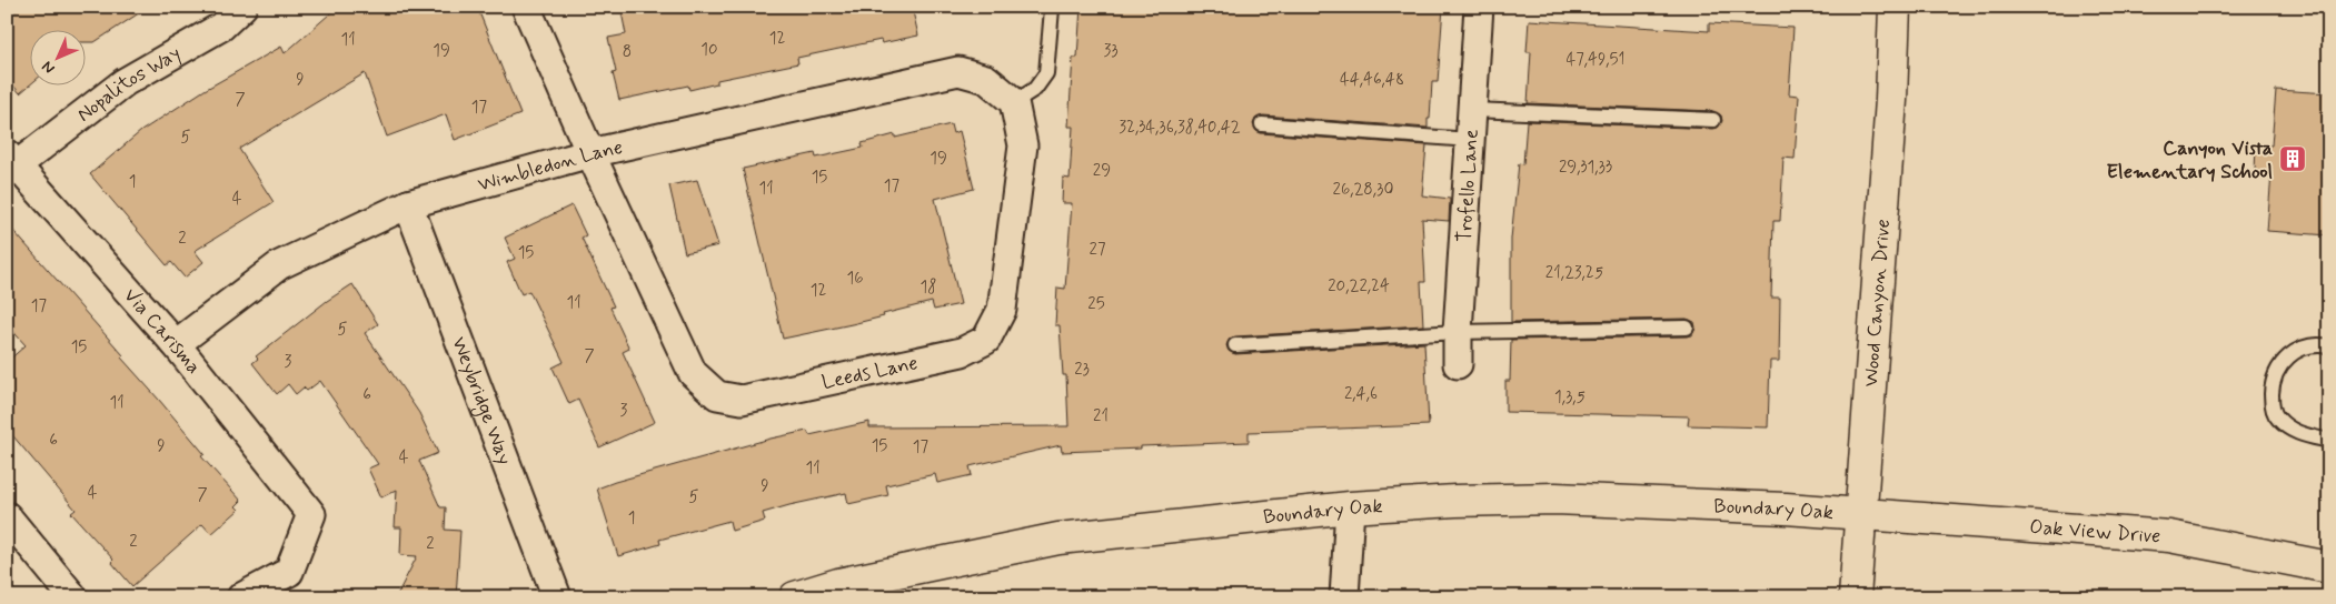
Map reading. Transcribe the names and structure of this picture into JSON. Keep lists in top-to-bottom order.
{
  "streets": {
    "street": [
      "Nopalitos Way",
      "Wimbledon Lane",
      "Trofello Lane",
      "Wood Canyon Drive",
      "Via Carisma",
      "Leeds Lane",
      "Weybridge Way",
      "Boundary Oak",
      "Oak View Drive"
    ]
  },
  "crossings": [
    ["Nopalitos Way", "Via Carisma"],
    ["Wimbledon Lane", "Via Carisma"],
    ["Wimbledon Lane", "Leeds Lane"],
    ["Wimbledon Lane", "Weybridge Way"],
    ["Wood Canyon Drive", "Boundary Oak"],
    ["Wood Canyon Drive", "Oak View Drive"],
    ["Boundary Oak", "Oak View Drive"]
  ],
  "places": {
    "building": ["Canyon Vista Elementary School"]
  },
  "house_numbers": [
    "12",
    "11",
    "10",
    "19",
    "33",
    "8",
    "47,49,51",
    "9",
    "44,46,48",
    "7",
    "17",
    "32,34,36,38,40,42",
    "5",
    "19",
    "29,31,33",
    "29",
    "15",
    "1",
    "17",
    "11",
    "26,28,30",
    "4",
    "2",
    "27",
    "15",
    "21,23,25",
    "16",
    "20,22,24",
    "18",
    "12",
    "11",
    "25",
    "17",
    "5",
    "15",
    "7",
    "3",
    "23",
    "2,4,6",
    "6",
    "1,3,5",
    "11",
    "3",
    "21",
    "6",
    "9",
    "15",
    "17",
    "4",
    "11",
    "9",
    "4",
    "7",
    "5",
    "1",
    "2",
    "2"
  ],
  "north": "bottom left"
}
